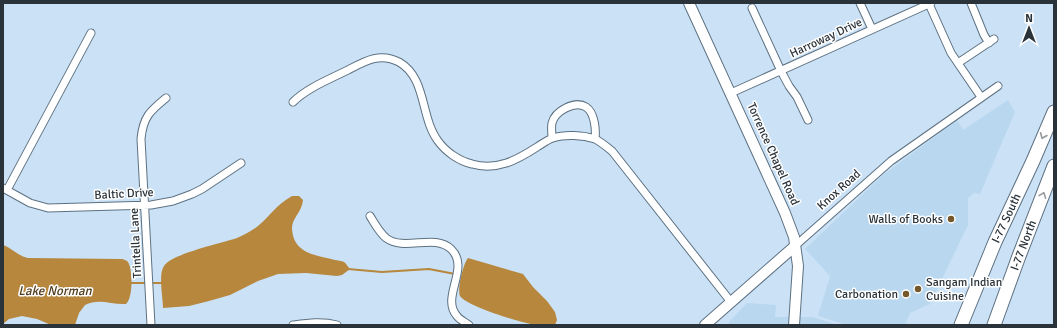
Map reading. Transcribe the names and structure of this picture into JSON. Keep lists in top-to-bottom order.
{
  "streets": {
    "highway": ["I-77 South", "I-77 North"],
    "street": [
      "Harroway Drive",
      "Torrence Chapel Road",
      "Knox Road",
      "Baltic Drive",
      "Trintella Lane"
    ]
  },
  "crossings": [
    ["Harroway Drive", "Torrence Chapel Road"],
    ["Torrence Chapel Road", "Knox Road"],
    ["Baltic Drive", "Trintella Lane"]
  ],
  "water": ["Lake Norman"],
  "places": ["Walls of Books", "Sangam Indian Cuisine", "Carbonation"],
  "north": "top"
}
